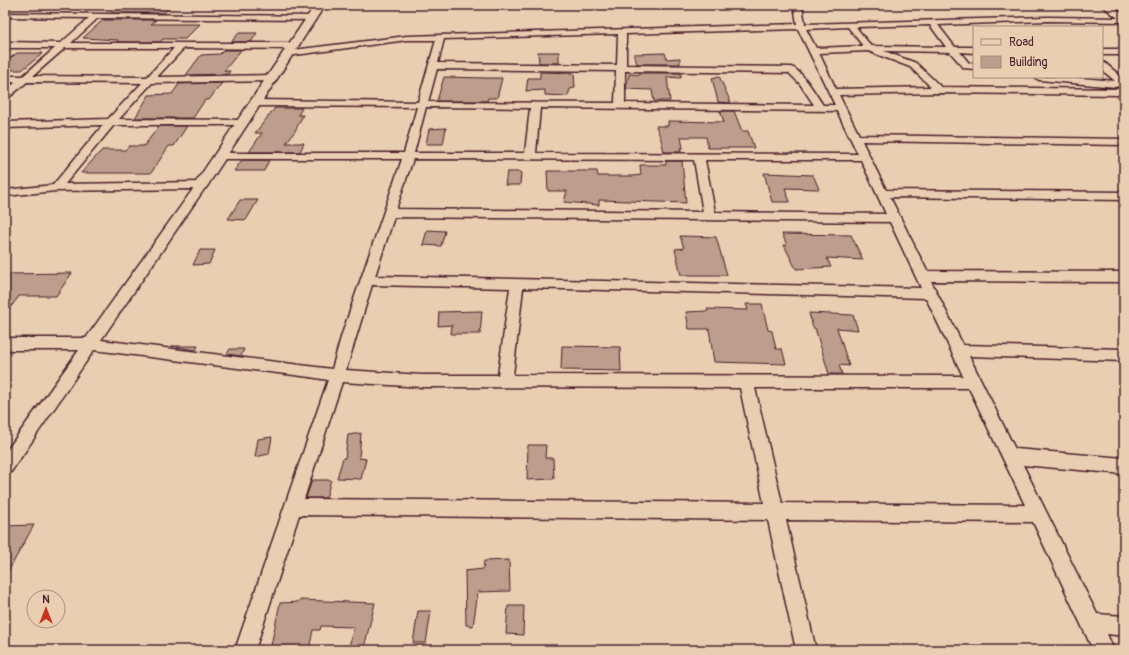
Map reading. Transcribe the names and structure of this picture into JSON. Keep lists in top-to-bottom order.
{
  "legend": ["Road", "Building"],
  "north": "top"
}
